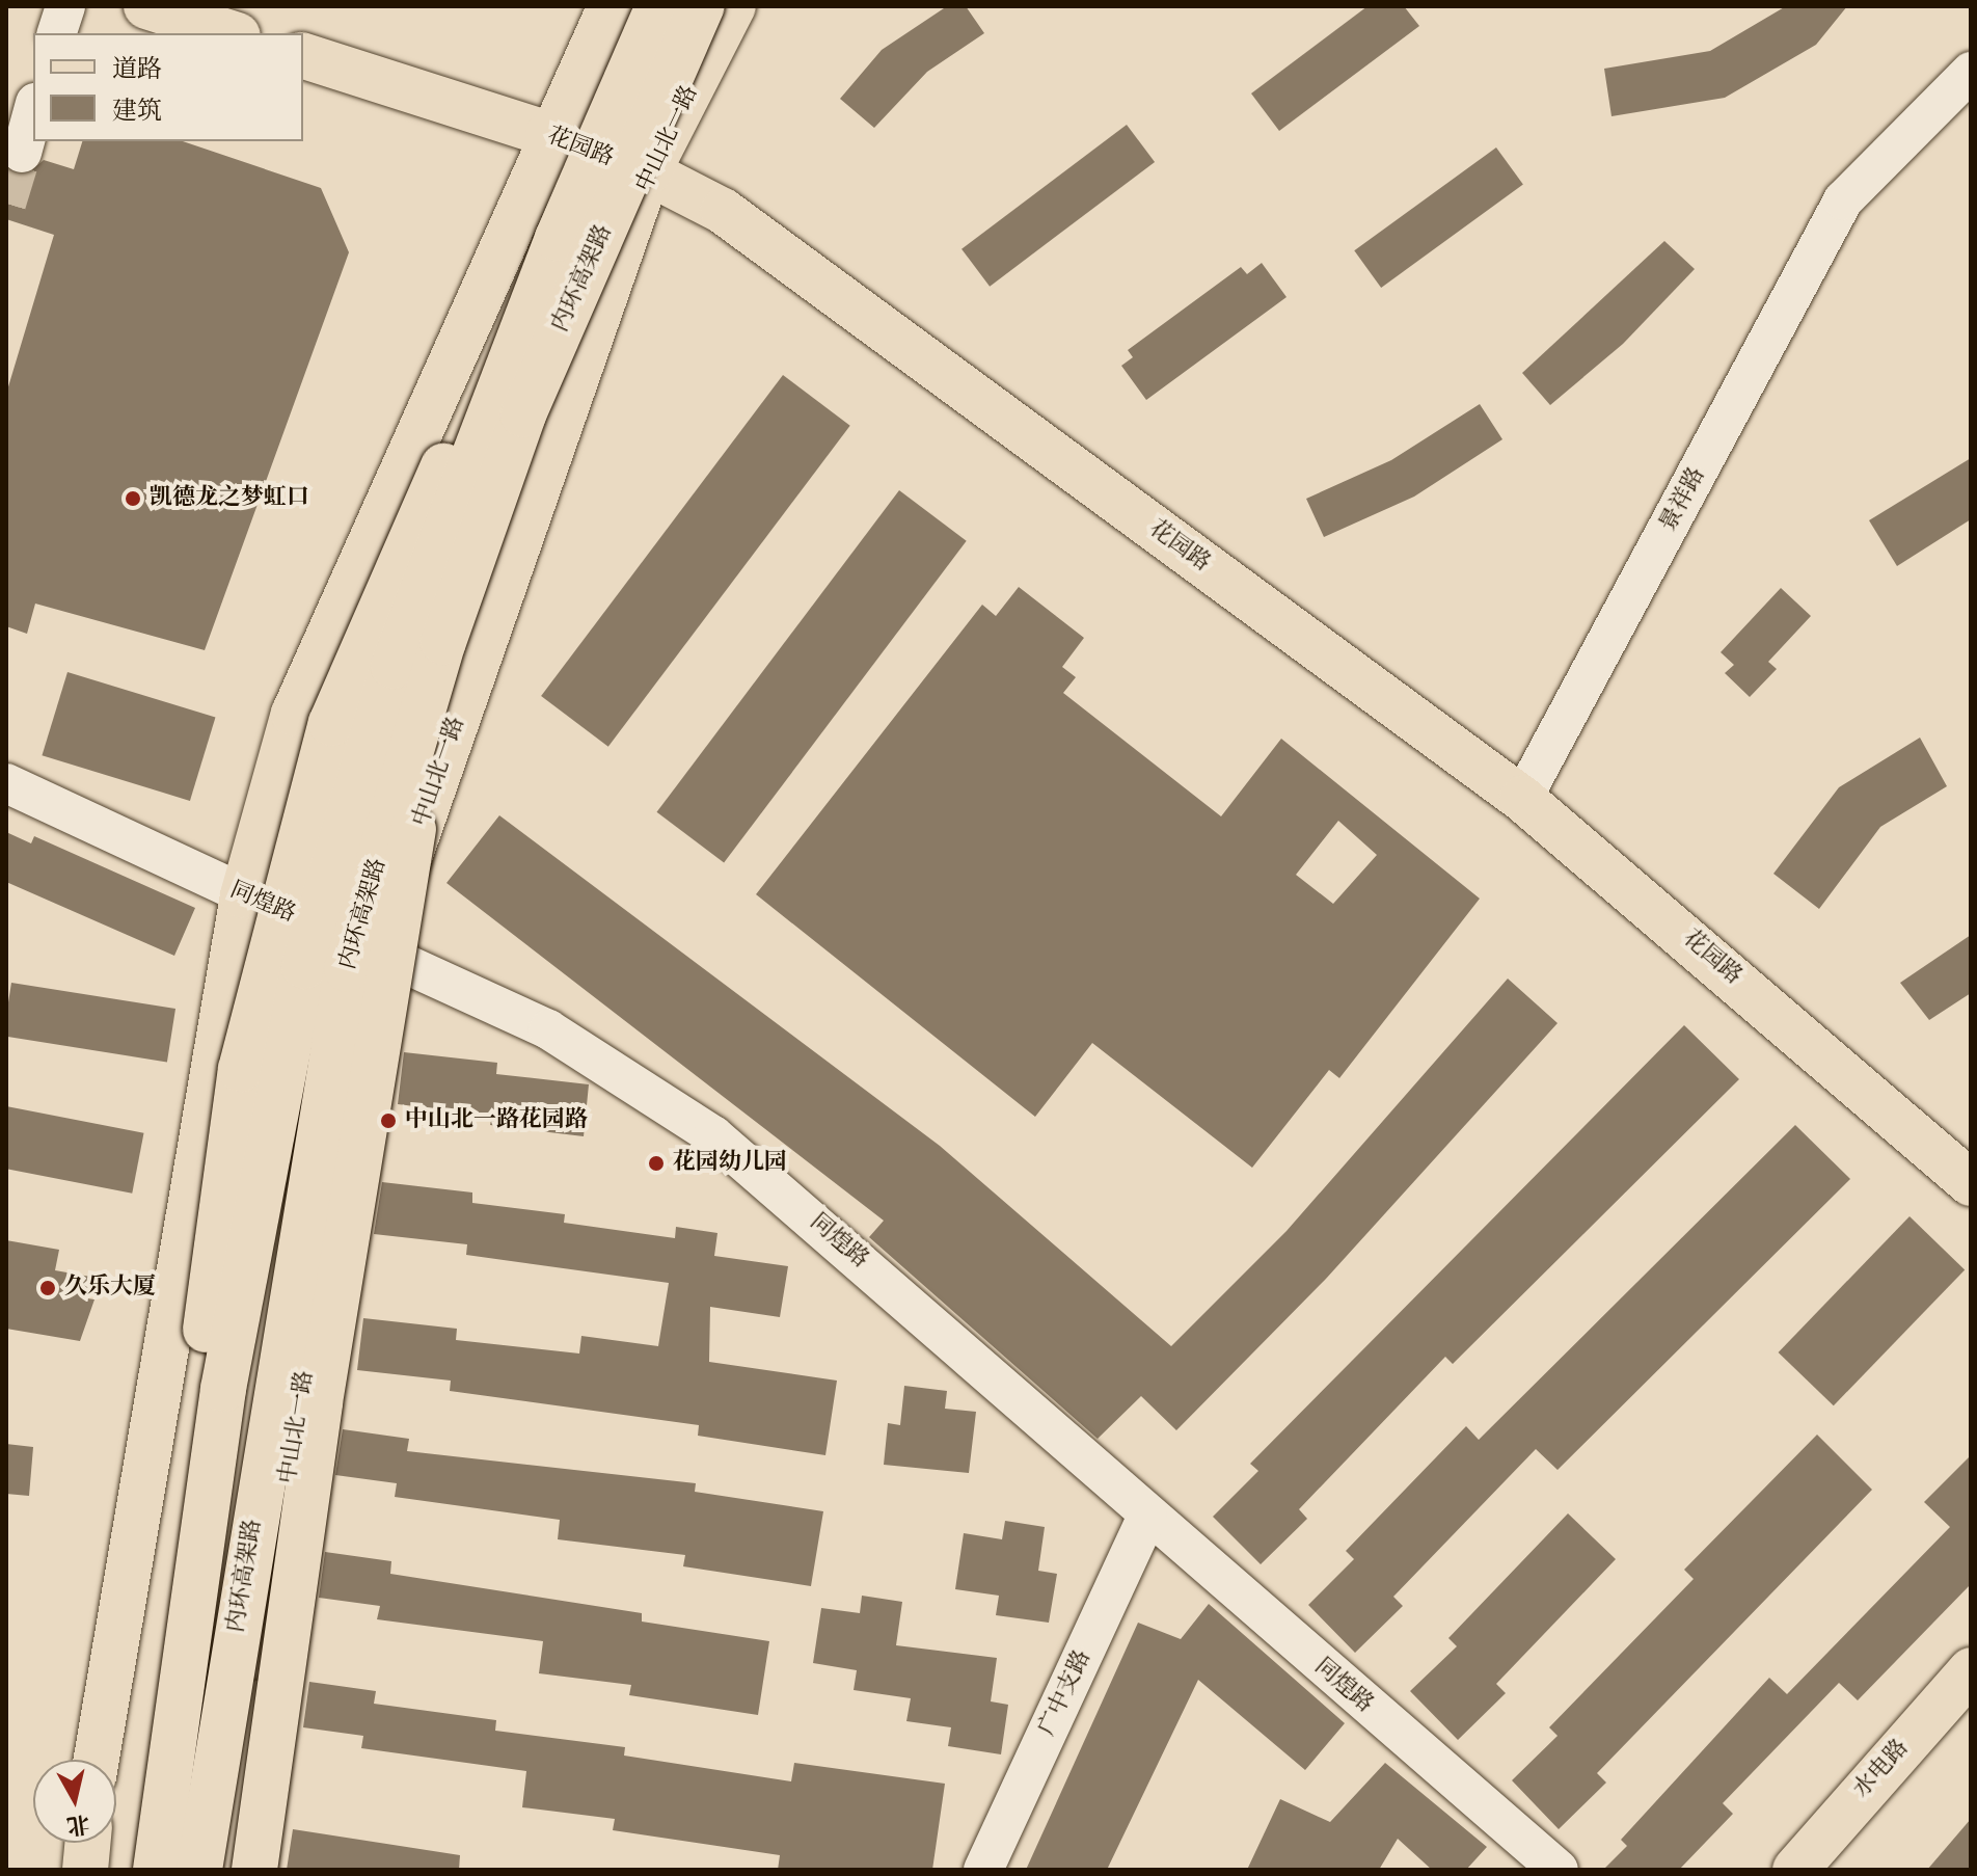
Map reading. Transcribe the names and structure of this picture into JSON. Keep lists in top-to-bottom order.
{
  "streets": {
    "main road": [
      "中山北一路",
      "花园路",
      "内环高架路",
      "水电路"
    ],
    "street": ["景祥路", "同煌路", "广中支路"]
  },
  "crossings": [
    ["中山北一路", "花园路"],
    ["中山北一路", "同煌路"],
    ["花园路", "景祥路"],
    ["同煌路", "广中支路"]
  ],
  "places": [
    "凯德龙之梦虹口",
    "中山北一路花园路",
    "花园幼儿园",
    "久乐大厦"
  ],
  "legend": ["道路", "建筑"],
  "north": "bottom"
}
